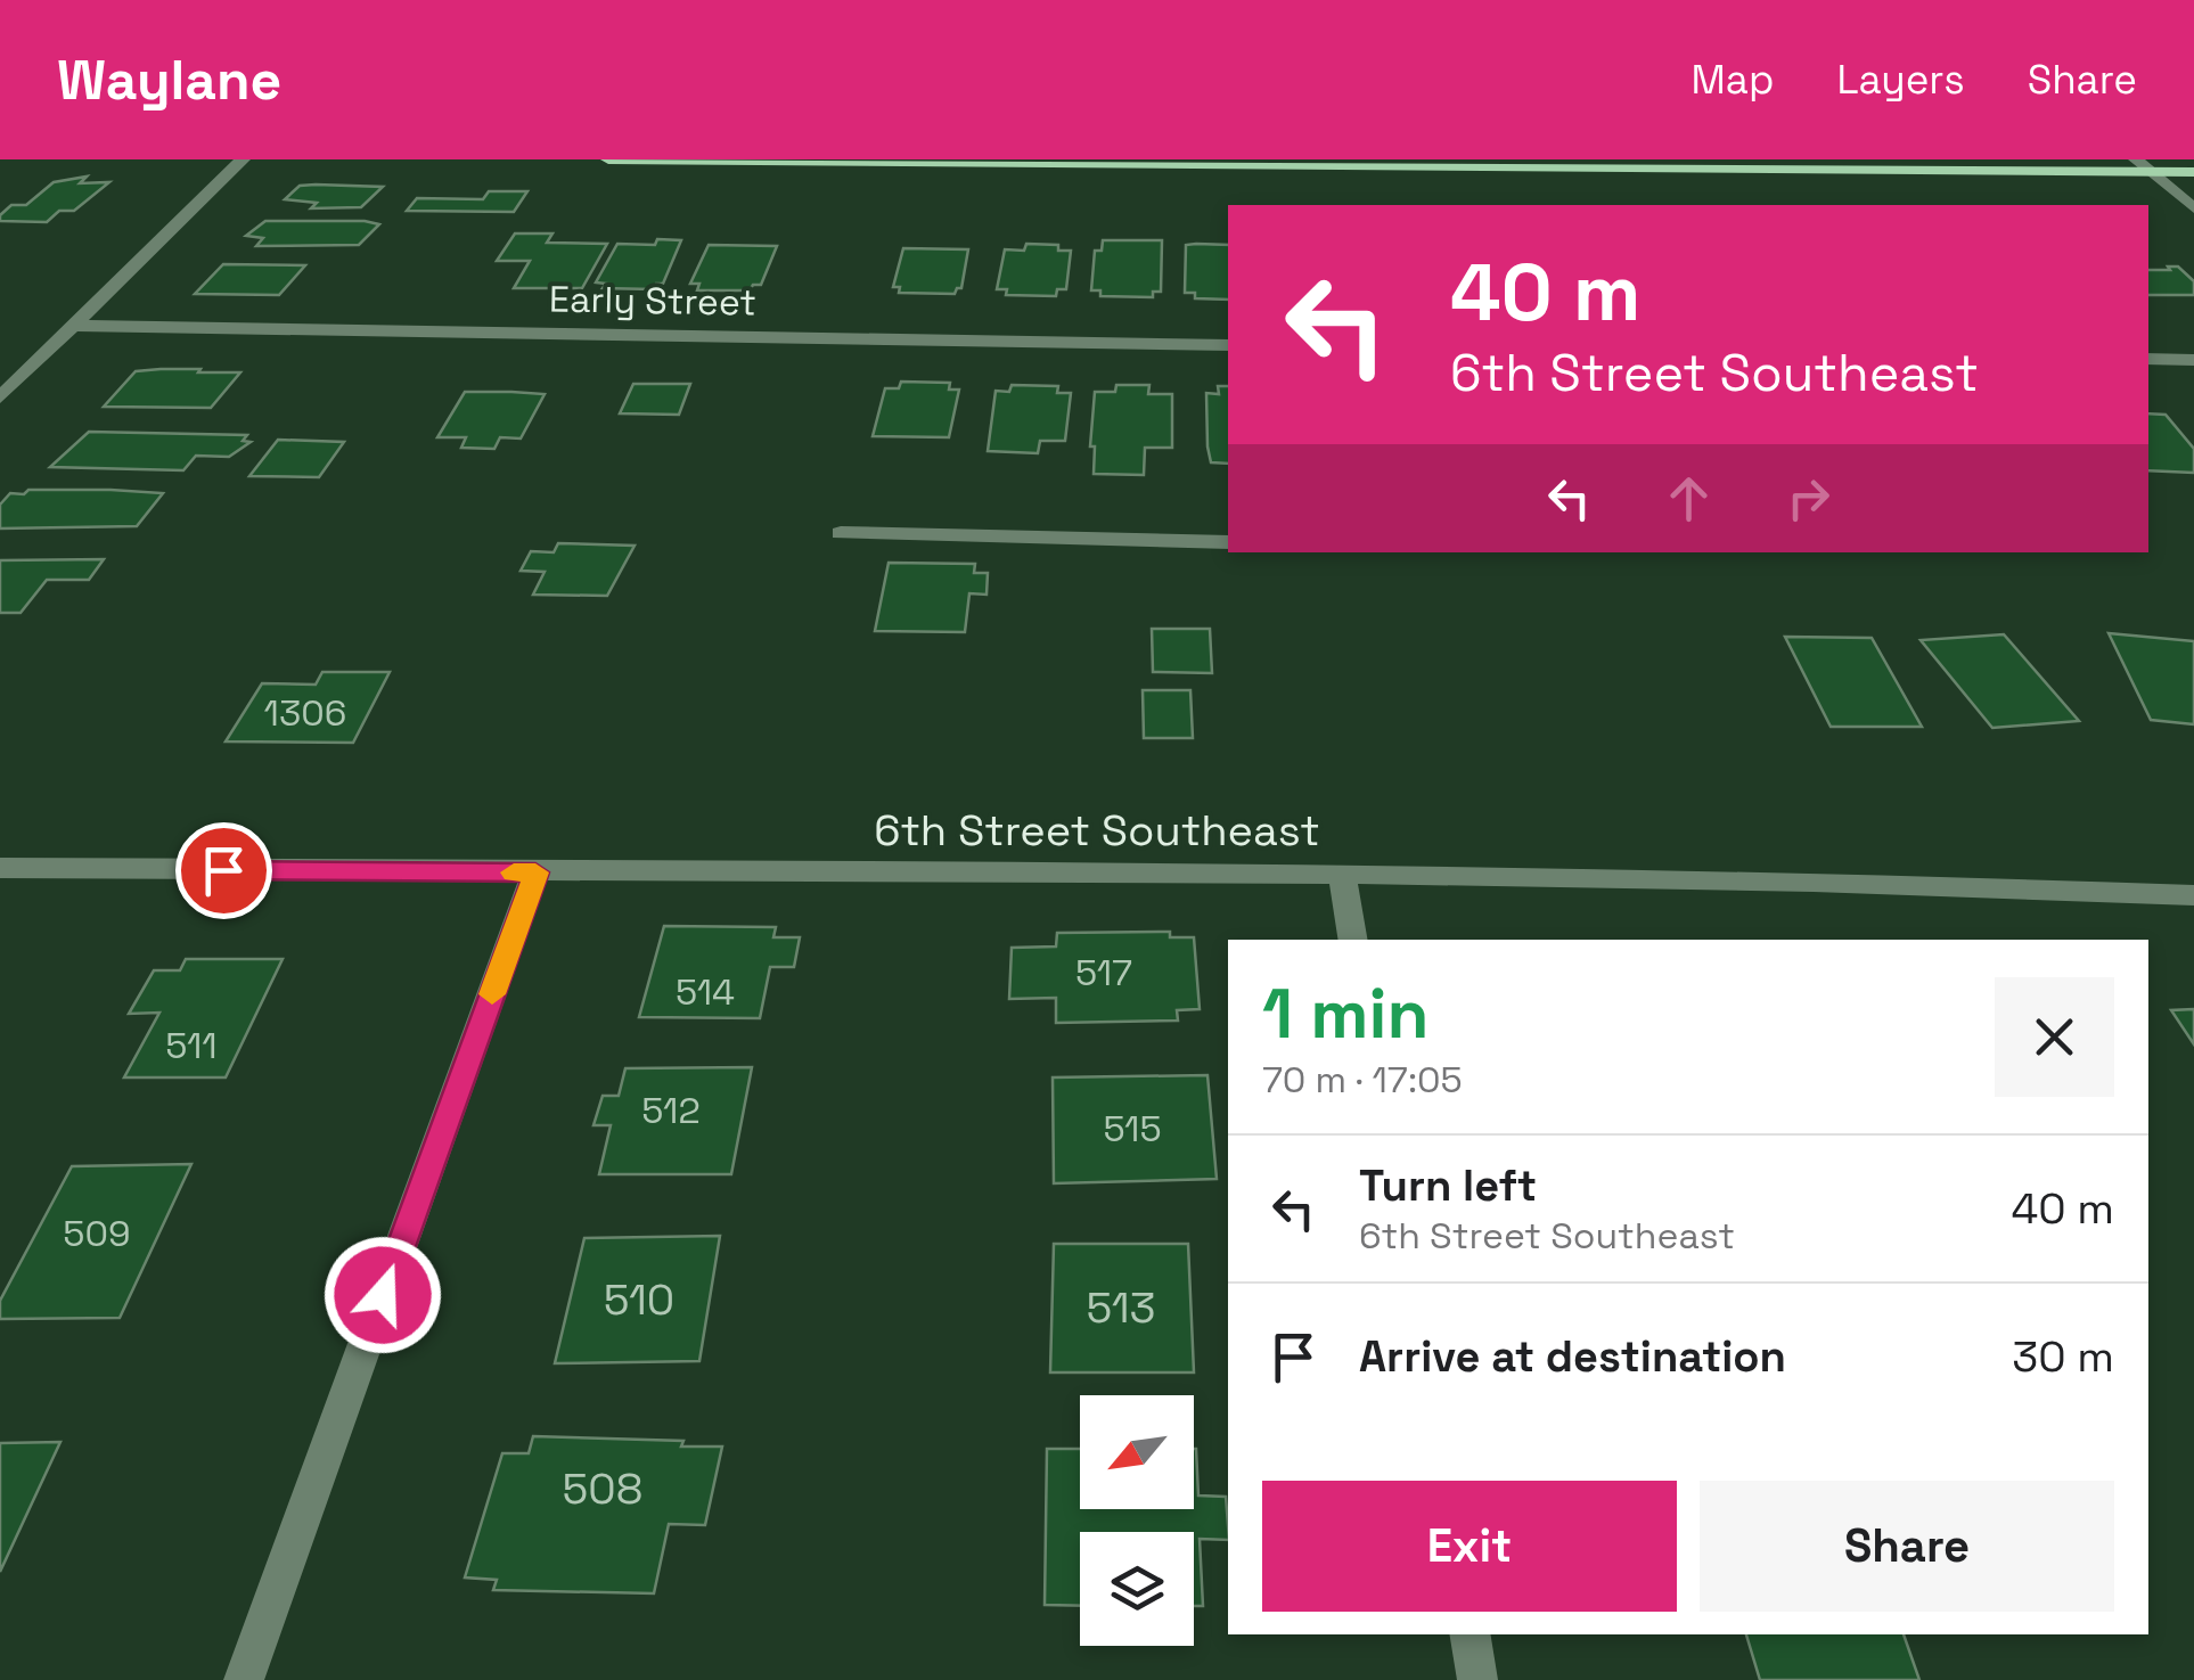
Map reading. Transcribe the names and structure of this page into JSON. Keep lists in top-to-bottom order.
{
  "streets": {
    "street": ["Early Street", "6th Street Southeast"]
  },
  "house_numbers": [
    "1306",
    "517",
    "514",
    "511",
    "512",
    "515",
    "509",
    "510",
    "513",
    "508"
  ],
  "north": "bottom left",
  "page": {
    "header": "Waylane",
    "nav": ["Map", "Layers", "Share"],
    "turn": ["40 m", "6th Street Southeast"],
    "heading": ["1 min", "70 m · 17:05"],
    "list": [
      {
        "name": "Turn left",
        "note": "6th Street Southeast",
        "value": "40 m"
      },
      {
        "name": "Arrive at destination",
        "value": "30 m"
      }
    ],
    "buttons": ["Exit", "Share"]
  }
}
